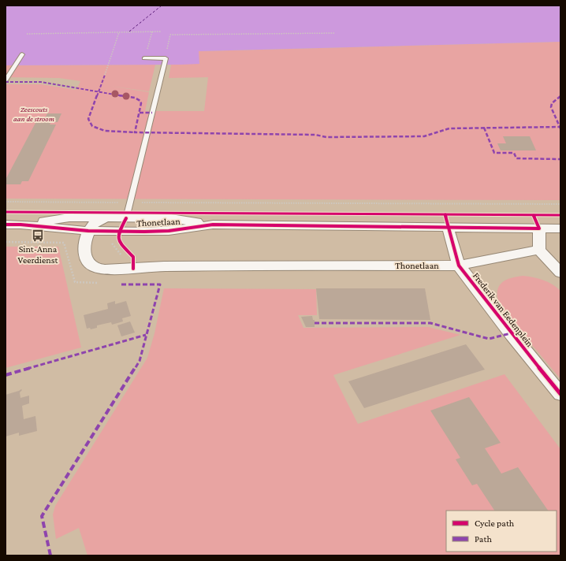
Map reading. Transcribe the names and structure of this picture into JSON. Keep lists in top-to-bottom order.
{
  "streets": {
    "street": ["Thonetlaan", "Frederik van Eedenplein"]
  },
  "crossings": [
    ["Thonetlaan", "Frederik van Eedenplein"]
  ],
  "parks": ["Zeescouts aan de stroom"],
  "places": {
    "bus stop": ["Sint-Anna Veerdienst"]
  },
  "legend": ["Cycle path", "Path"]
}
